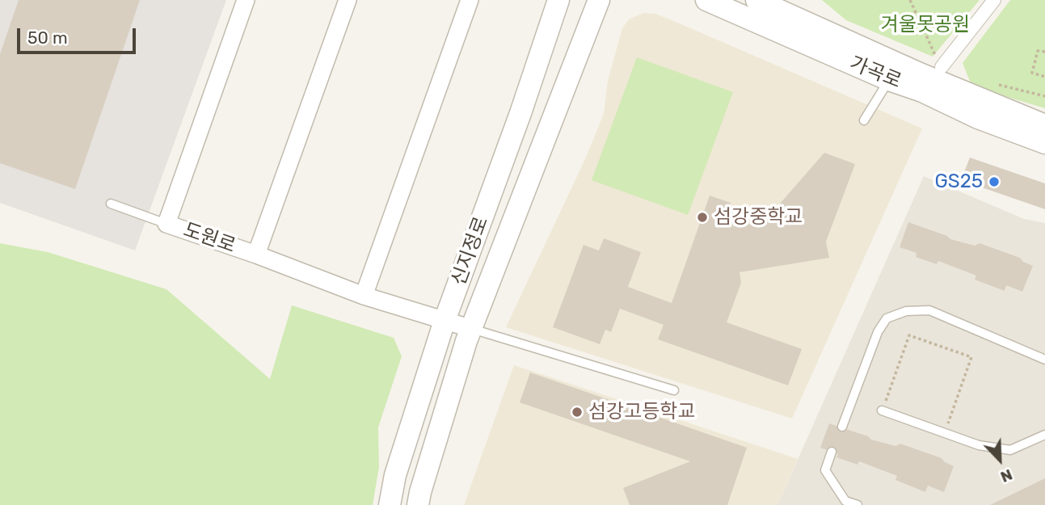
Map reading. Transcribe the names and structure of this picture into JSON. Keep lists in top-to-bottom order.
{
  "streets": {
    "street": ["가곡로", "도원로", "신지정로"]
  },
  "crossings": [
    ["도원로", "신지정로"]
  ],
  "parks": ["겨울못공원"],
  "places": ["GS25", "섬강중학교", "섬강고등학교"],
  "scale_bar": "50 m",
  "north": "bottom right"
}
